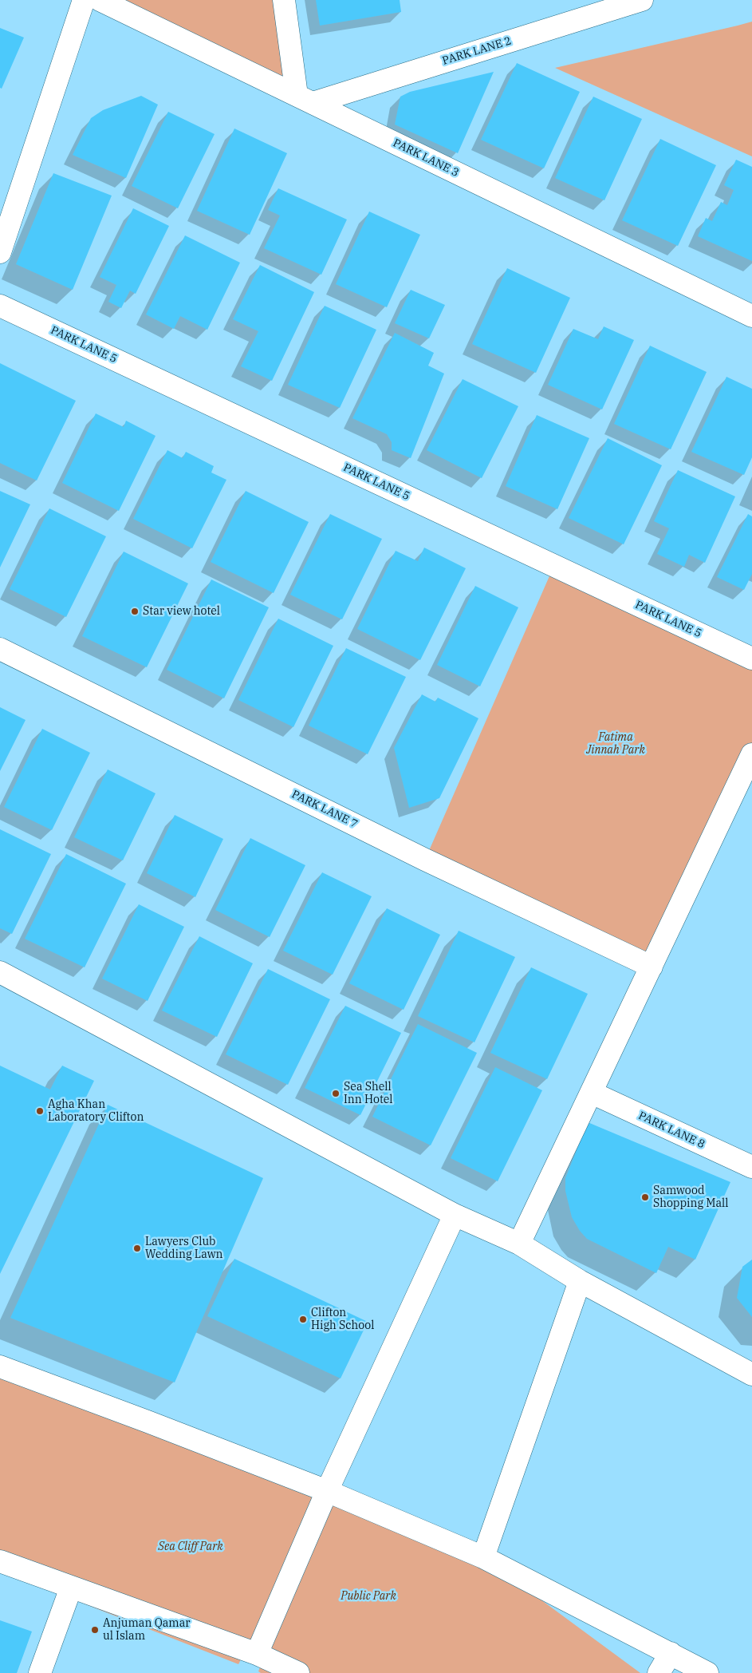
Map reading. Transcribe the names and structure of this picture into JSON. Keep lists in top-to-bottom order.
{
  "streets": {
    "street": [
      "PARK LANE 2",
      "PARK LANE 3",
      "PARK LANE 5",
      "PARK LANE 7",
      "PARK LANE 8"
    ]
  },
  "crossings": [
    ["PARK LANE 2", "PARK LANE 3"]
  ],
  "parks": ["Fatima Jinnah Park", "Sea Cliff Park", "Public Park"],
  "places": [
    "Star view hotel",
    "Sea Shell Inn Hotel",
    "Agha Khan Laboratory Clifton",
    "Samwood Shopping Mall",
    "Lawyers Club Wedding Lawn",
    "Clifton High School",
    "Anjuman Qamar ul Islam"
  ]
}
